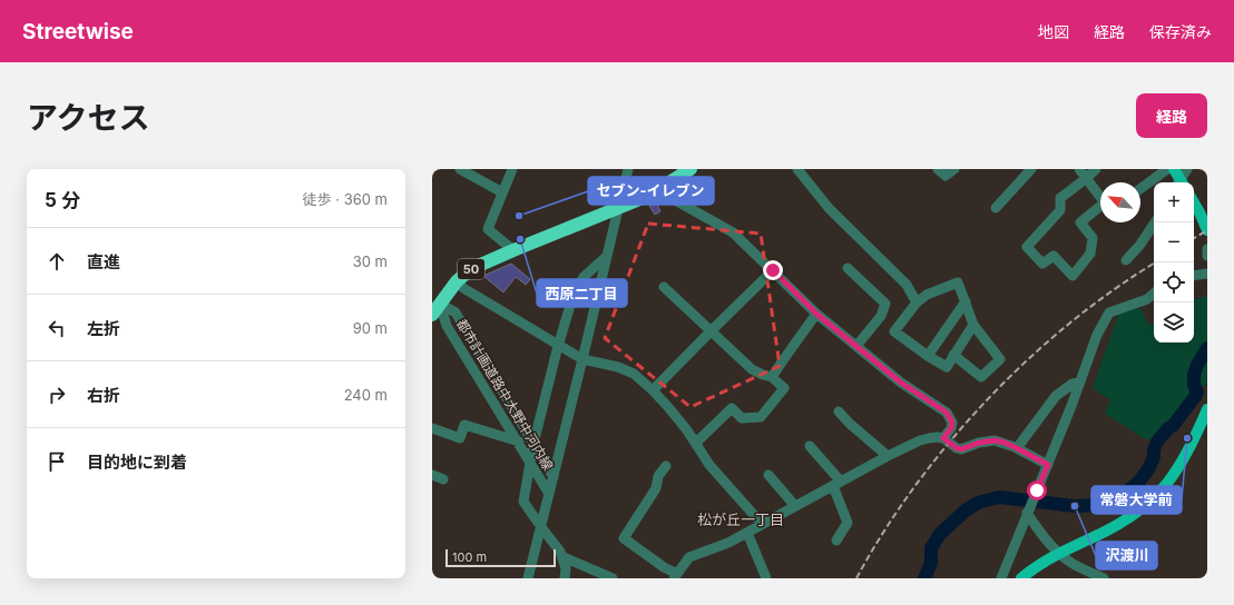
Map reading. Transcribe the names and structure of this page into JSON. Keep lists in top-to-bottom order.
{
  "streets": {
    "highway": ["50"],
    "street": ["都市計画道路中大野中河内線"]
  },
  "crossings": [
    ["50", "都市計画道路中大野中河内線"]
  ],
  "districts": ["松が丘一丁目"],
  "places": [
    "セブン-イレブン",
    "西原二丁目",
    "常磐大学前",
    "沢渡川"
  ],
  "scale_bar": "100 m",
  "north": "top left",
  "page": {
    "header": "Streetwise",
    "nav": ["地図", "経路", "保存済み"],
    "title": "アクセス",
    "buttons": "経路",
    "heading": ["5 分", "徒歩 · 360 m"],
    "map_buttons": ["+", "−"],
    "list": [
      ["直進", "30 m"],
      ["左折", "90 m"],
      ["右折", "240 m"],
      "目的地に到着"
    ],
    "scale": "100 m"
  }
}
